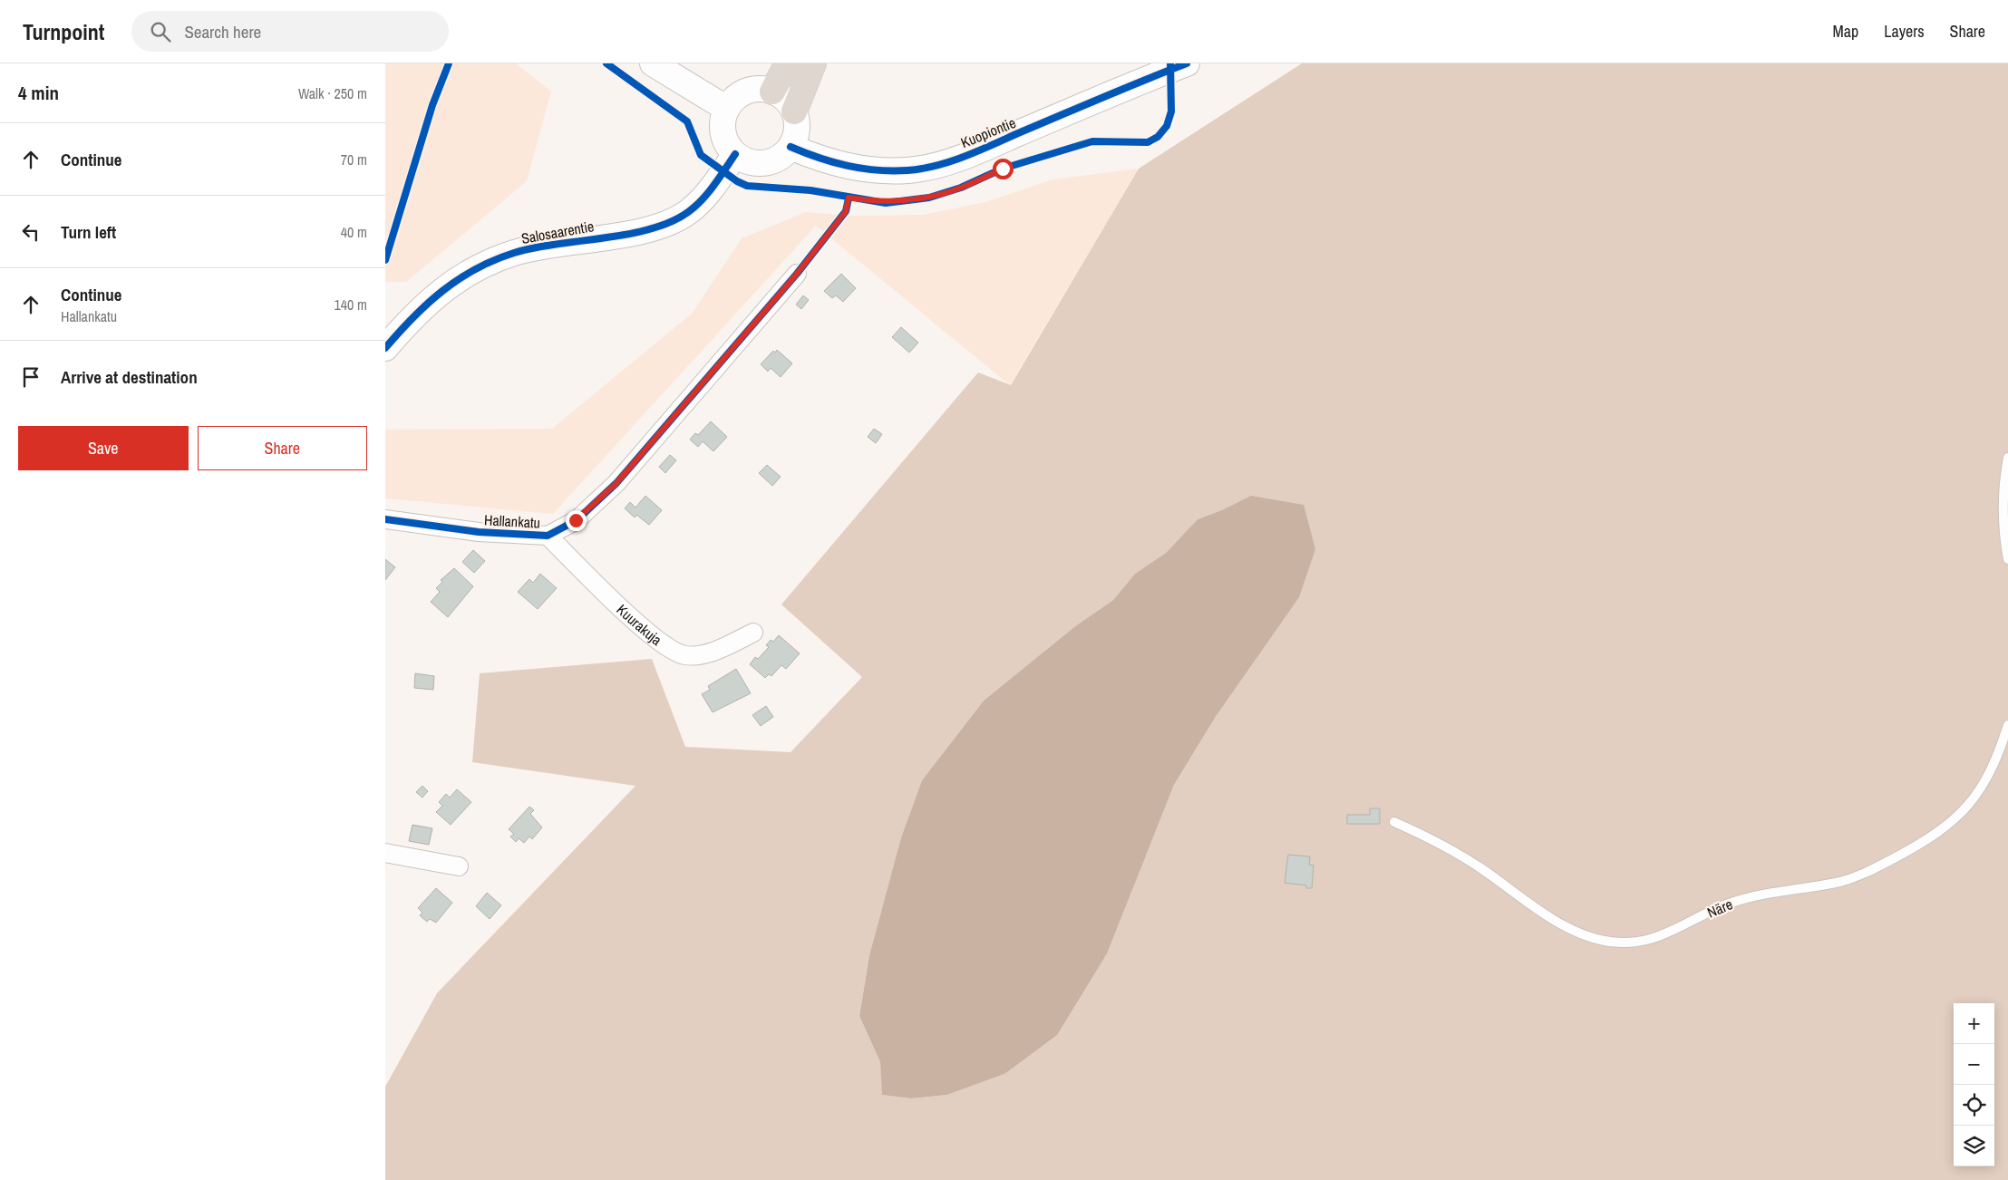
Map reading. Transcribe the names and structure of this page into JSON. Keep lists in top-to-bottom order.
{
  "streets": {
    "street": [
      "Kuopiontie",
      "Salosaarentie",
      "Hallankatu",
      "Kuurakuja"
    ],
    "lane": ["Näre"]
  },
  "crossings": [
    ["Kuopiontie", "Salosaarentie"],
    ["Hallankatu", "Kuurakuja"]
  ],
  "page": {
    "header": "Turnpoint",
    "search": "Search here",
    "nav": ["Map", "Layers", "Share"],
    "heading": ["4 min", "Walk · 250 m"],
    "list": [
      ["Continue", "70 m"],
      ["Turn left", "40 m"],
      ["Continue", "Hallankatu", "140 m"],
      "Arrive at destination"
    ],
    "buttons": ["Save", "Share"],
    "map_buttons": ["+", "−"]
  }
}
